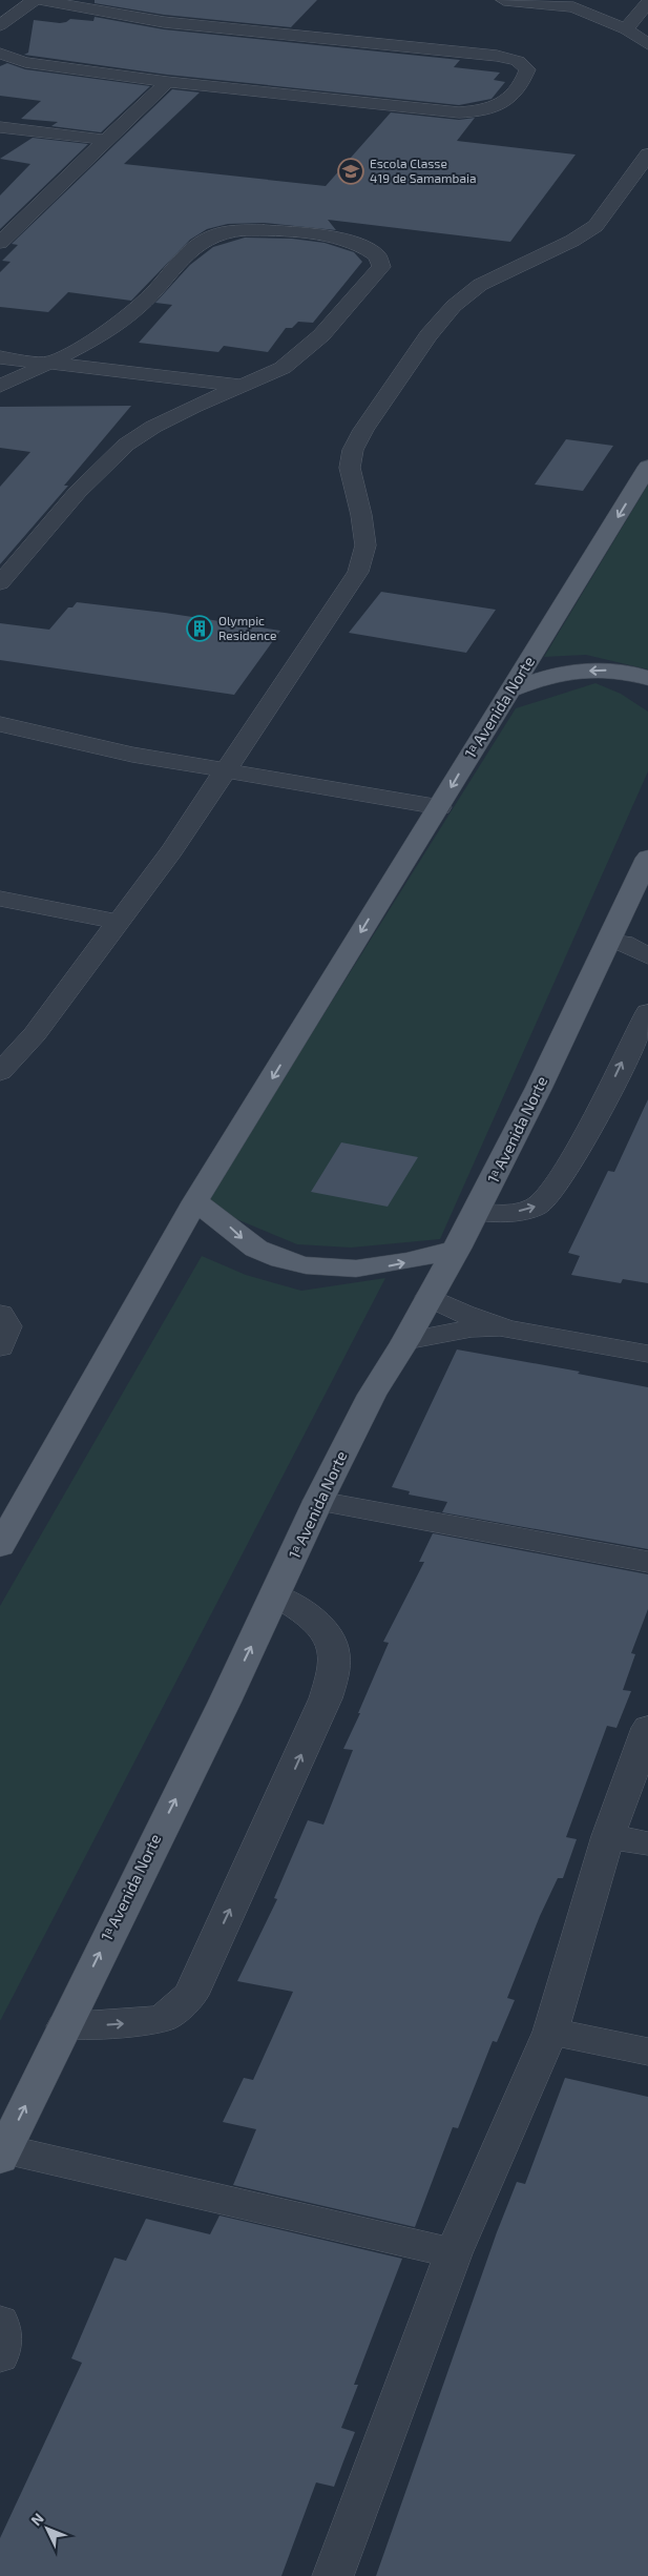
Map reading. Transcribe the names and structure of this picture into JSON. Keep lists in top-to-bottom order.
{
  "streets": {
    "main road": ["1ᵃ Avenida Norte"]
  },
  "places": {
    "school or university": ["Escola Classe 419 de Samambaia"],
    "building": ["Olympic Residence"]
  },
  "north": "top left"
}
